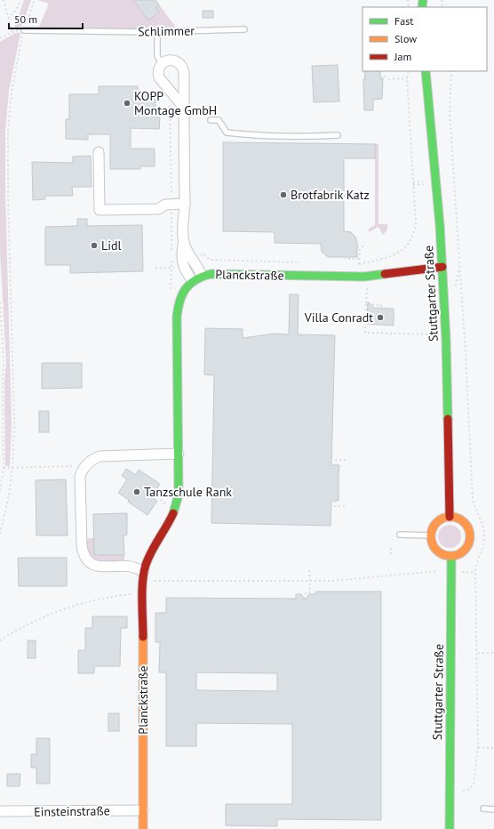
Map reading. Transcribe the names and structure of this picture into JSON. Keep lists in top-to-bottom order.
{
  "streets": {
    "street": ["Planckstraße", "Stuttgarter Straße", "Einsteinstraße"],
    "lane": ["Schlimmer"]
  },
  "crossings": [
    ["Planckstraße", "Stuttgarter Straße"],
    ["Planckstraße", "Einsteinstraße"]
  ],
  "places": [
    "KOPP Montage GmbH",
    "Brotfabrik Katz",
    "Lidl",
    "Villa Conradt",
    "Tanzschule Rank"
  ],
  "legend": ["Fast", "Slow", "Jam"],
  "scale_bar": "50 m"
}
